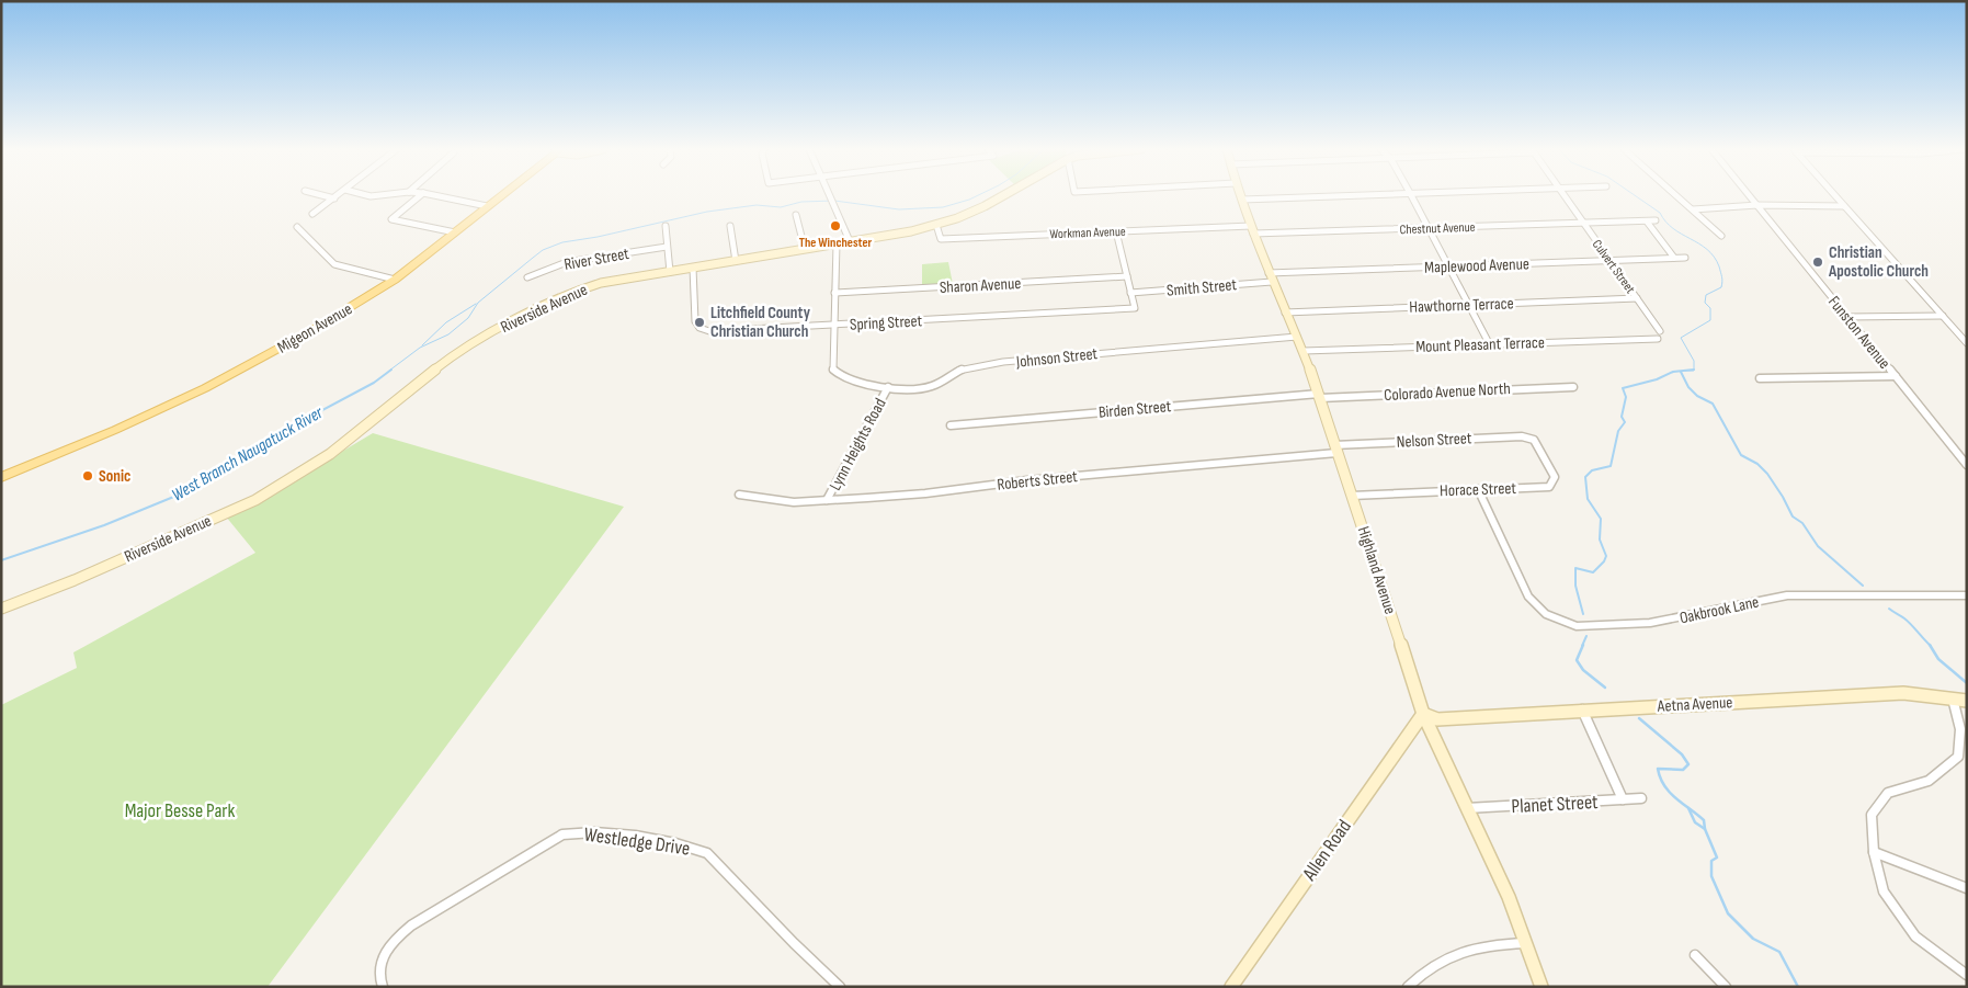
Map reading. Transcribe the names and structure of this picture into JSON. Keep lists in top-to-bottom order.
{
  "streets": {
    "main road": ["Migeon Avenue"],
    "street": [
      "Chestnut Avenue",
      "Workman Avenue",
      "River Street",
      "Maplewood Avenue",
      "Culvert Street",
      "Sharon Avenue",
      "Smith Street",
      "Hawthorne Terrace",
      "Riverside Avenue",
      "Spring Street",
      "Funston Avenue",
      "Mount Pleasant Terrace",
      "Johnson Street",
      "Colorado Avenue North",
      "Birden Street",
      "Nelson Street",
      "Lynn Heights Road",
      "Roberts Street",
      "Horace Street",
      "Highland Avenue",
      "Oakbrook Lane",
      "Aetna Avenue",
      "Planet Street",
      "Westledge Drive",
      "Allen Road"
    ]
  },
  "crossings": [
    ["Chestnut Avenue", "Workman Avenue"],
    ["Chestnut Avenue", "Culvert Street"],
    ["Chestnut Avenue", "Highland Avenue"],
    ["Workman Avenue", "Riverside Avenue"],
    ["Workman Avenue", "Highland Avenue"],
    ["Maplewood Avenue", "Culvert Street"],
    ["Maplewood Avenue", "Smith Street"],
    ["Maplewood Avenue", "Highland Avenue"],
    ["Culvert Street", "Hawthorne Terrace"],
    ["Smith Street", "Spring Street"],
    ["Smith Street", "Highland Avenue"],
    ["Hawthorne Terrace", "Highland Avenue"],
    ["Riverside Avenue", "Spring Street"],
    ["Spring Street", "Johnson Street"],
    ["Mount Pleasant Terrace", "Highland Avenue"],
    ["Johnson Street", "Lynn Heights Road"],
    ["Johnson Street", "Highland Avenue"],
    ["Colorado Avenue North", "Birden Street"],
    ["Colorado Avenue North", "Highland Avenue"],
    ["Birden Street", "Highland Avenue"],
    ["Nelson Street", "Roberts Street"],
    ["Nelson Street", "Horace Street"],
    ["Nelson Street", "Highland Avenue"],
    ["Lynn Heights Road", "Roberts Street"],
    ["Roberts Street", "Highland Avenue"],
    ["Horace Street", "Highland Avenue"],
    ["Horace Street", "Oakbrook Lane"],
    ["Highland Avenue", "Aetna Avenue"],
    ["Highland Avenue", "Planet Street"],
    ["Highland Avenue", "Allen Road"],
    ["Aetna Avenue", "Allen Road"]
  ],
  "water": ["West Branch Naugatuck River"],
  "parks": ["Major Besse Park"],
  "places": [
    "The Winchester",
    "Christian Apostolic Church",
    "Litchfield County Christian Church",
    "Sonic"
  ]
}
